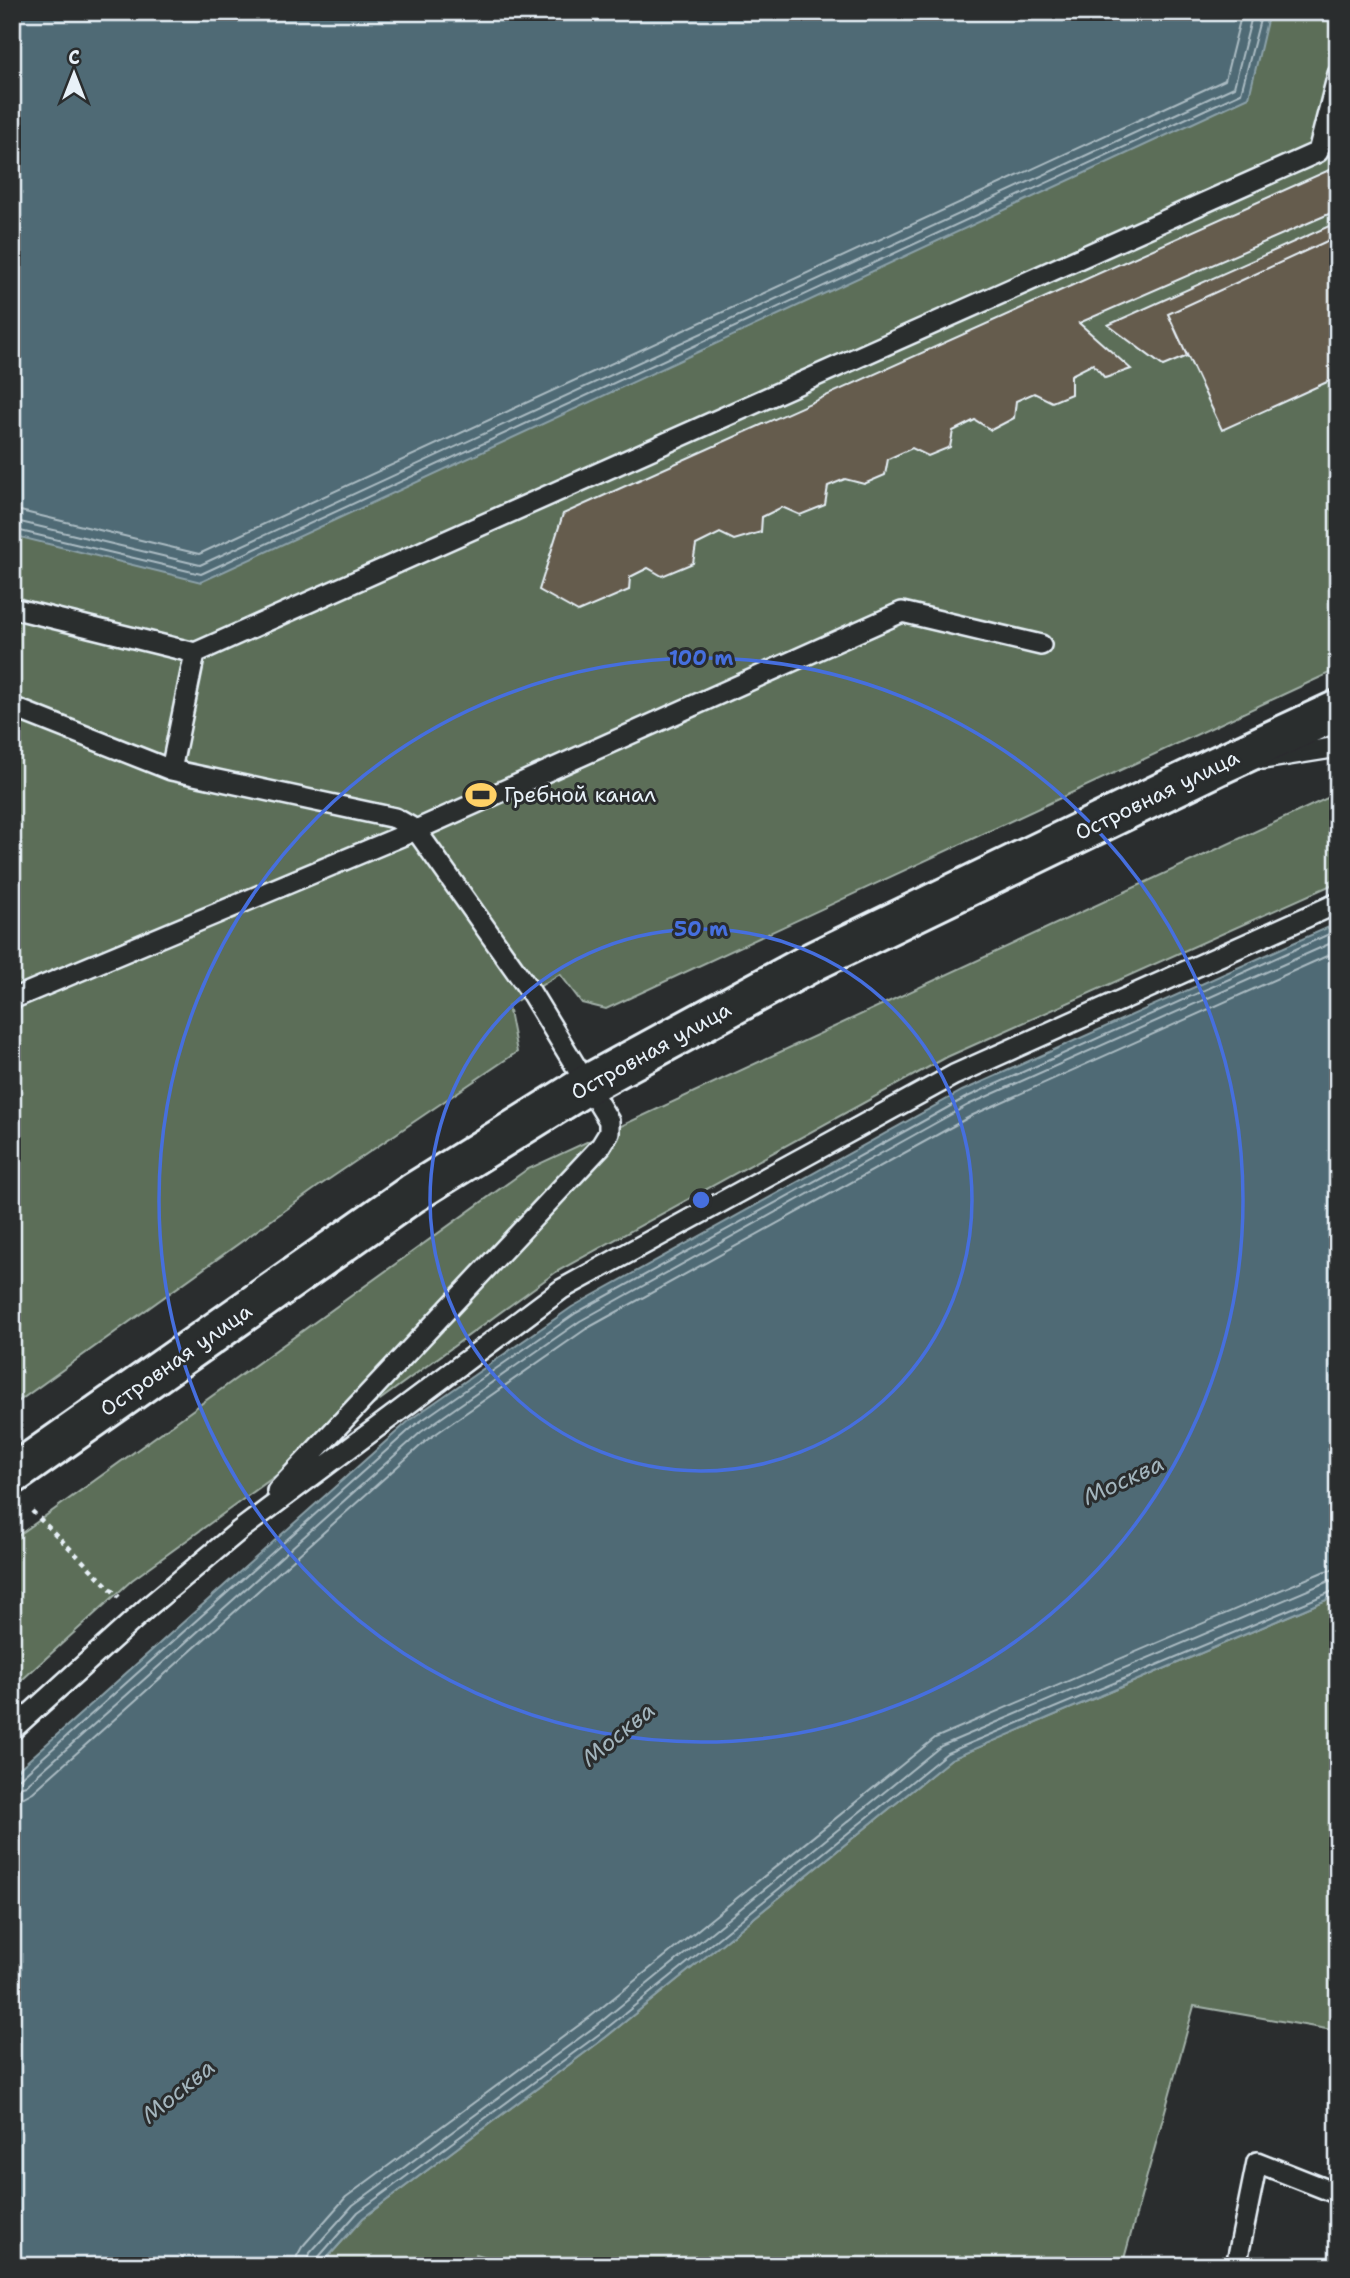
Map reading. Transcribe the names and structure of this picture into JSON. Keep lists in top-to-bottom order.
{
  "streets": {
    "street": ["Островная улица"]
  },
  "water": ["Москва"],
  "places": {
    "sports": ["Гребной канал"]
  },
  "north": "top",
  "rings": ["100 m", "50 m"]
}
